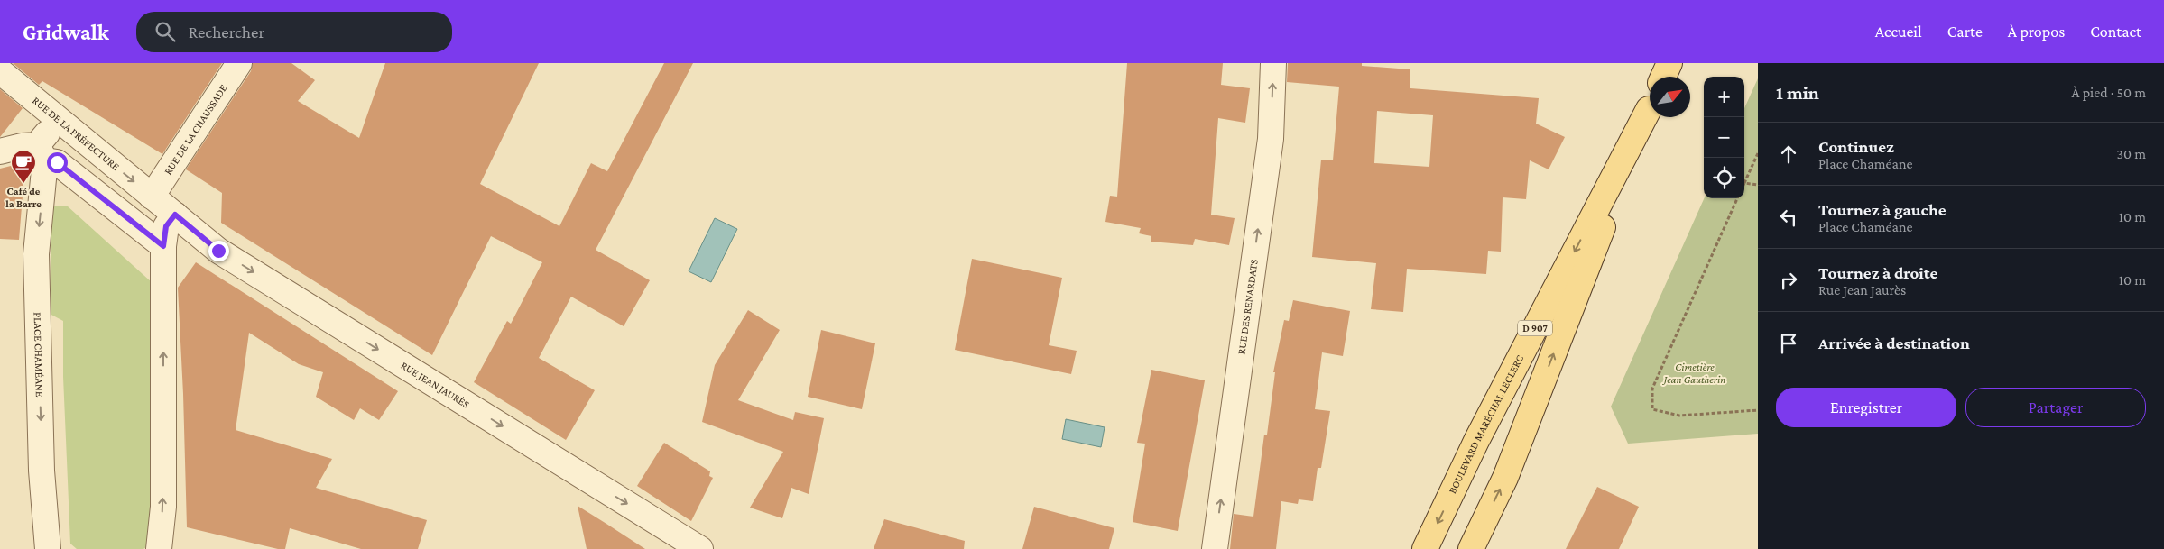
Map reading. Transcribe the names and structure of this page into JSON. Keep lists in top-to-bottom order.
{
  "streets": {
    "main road": ["D 907", "BOULEVARD MARÉCHAL LECLERC"],
    "street": [
      "RUE DE LA CHAUSSADE",
      "RUE DE LA PRÉFECTURE",
      "RUE DES RENARDATS",
      "PLACE CHAMÉANE",
      "RUE JEAN JAURÈS"
    ]
  },
  "crossings": [
    ["RUE DE LA CHAUSSADE", "RUE DE LA PRÉFECTURE"]
  ],
  "one_way": ["RUE DES RENARDATS", "RUE JEAN JAURÈS"],
  "parks": ["Cimetière Jean Gautherin"],
  "places": {
    "cafe": ["Café de la Barre"]
  },
  "north": "top right",
  "page": {
    "header": "Gridwalk",
    "search": "Rechercher",
    "nav": [
      "Accueil",
      "Carte",
      "À propos",
      "Contact"
    ],
    "heading": ["1 min", "À pied · 50 m"],
    "map_buttons": ["+", "−"],
    "list": [
      ["Continuez", "Place Chaméane", "30 m"],
      ["Tournez à gauche", "Place Chaméane", "10 m"],
      ["Tournez à droite", "Rue Jean Jaurès", "10 m"],
      "Arrivée à destination"
    ],
    "buttons": ["Enregistrer", "Partager"]
  }
}
